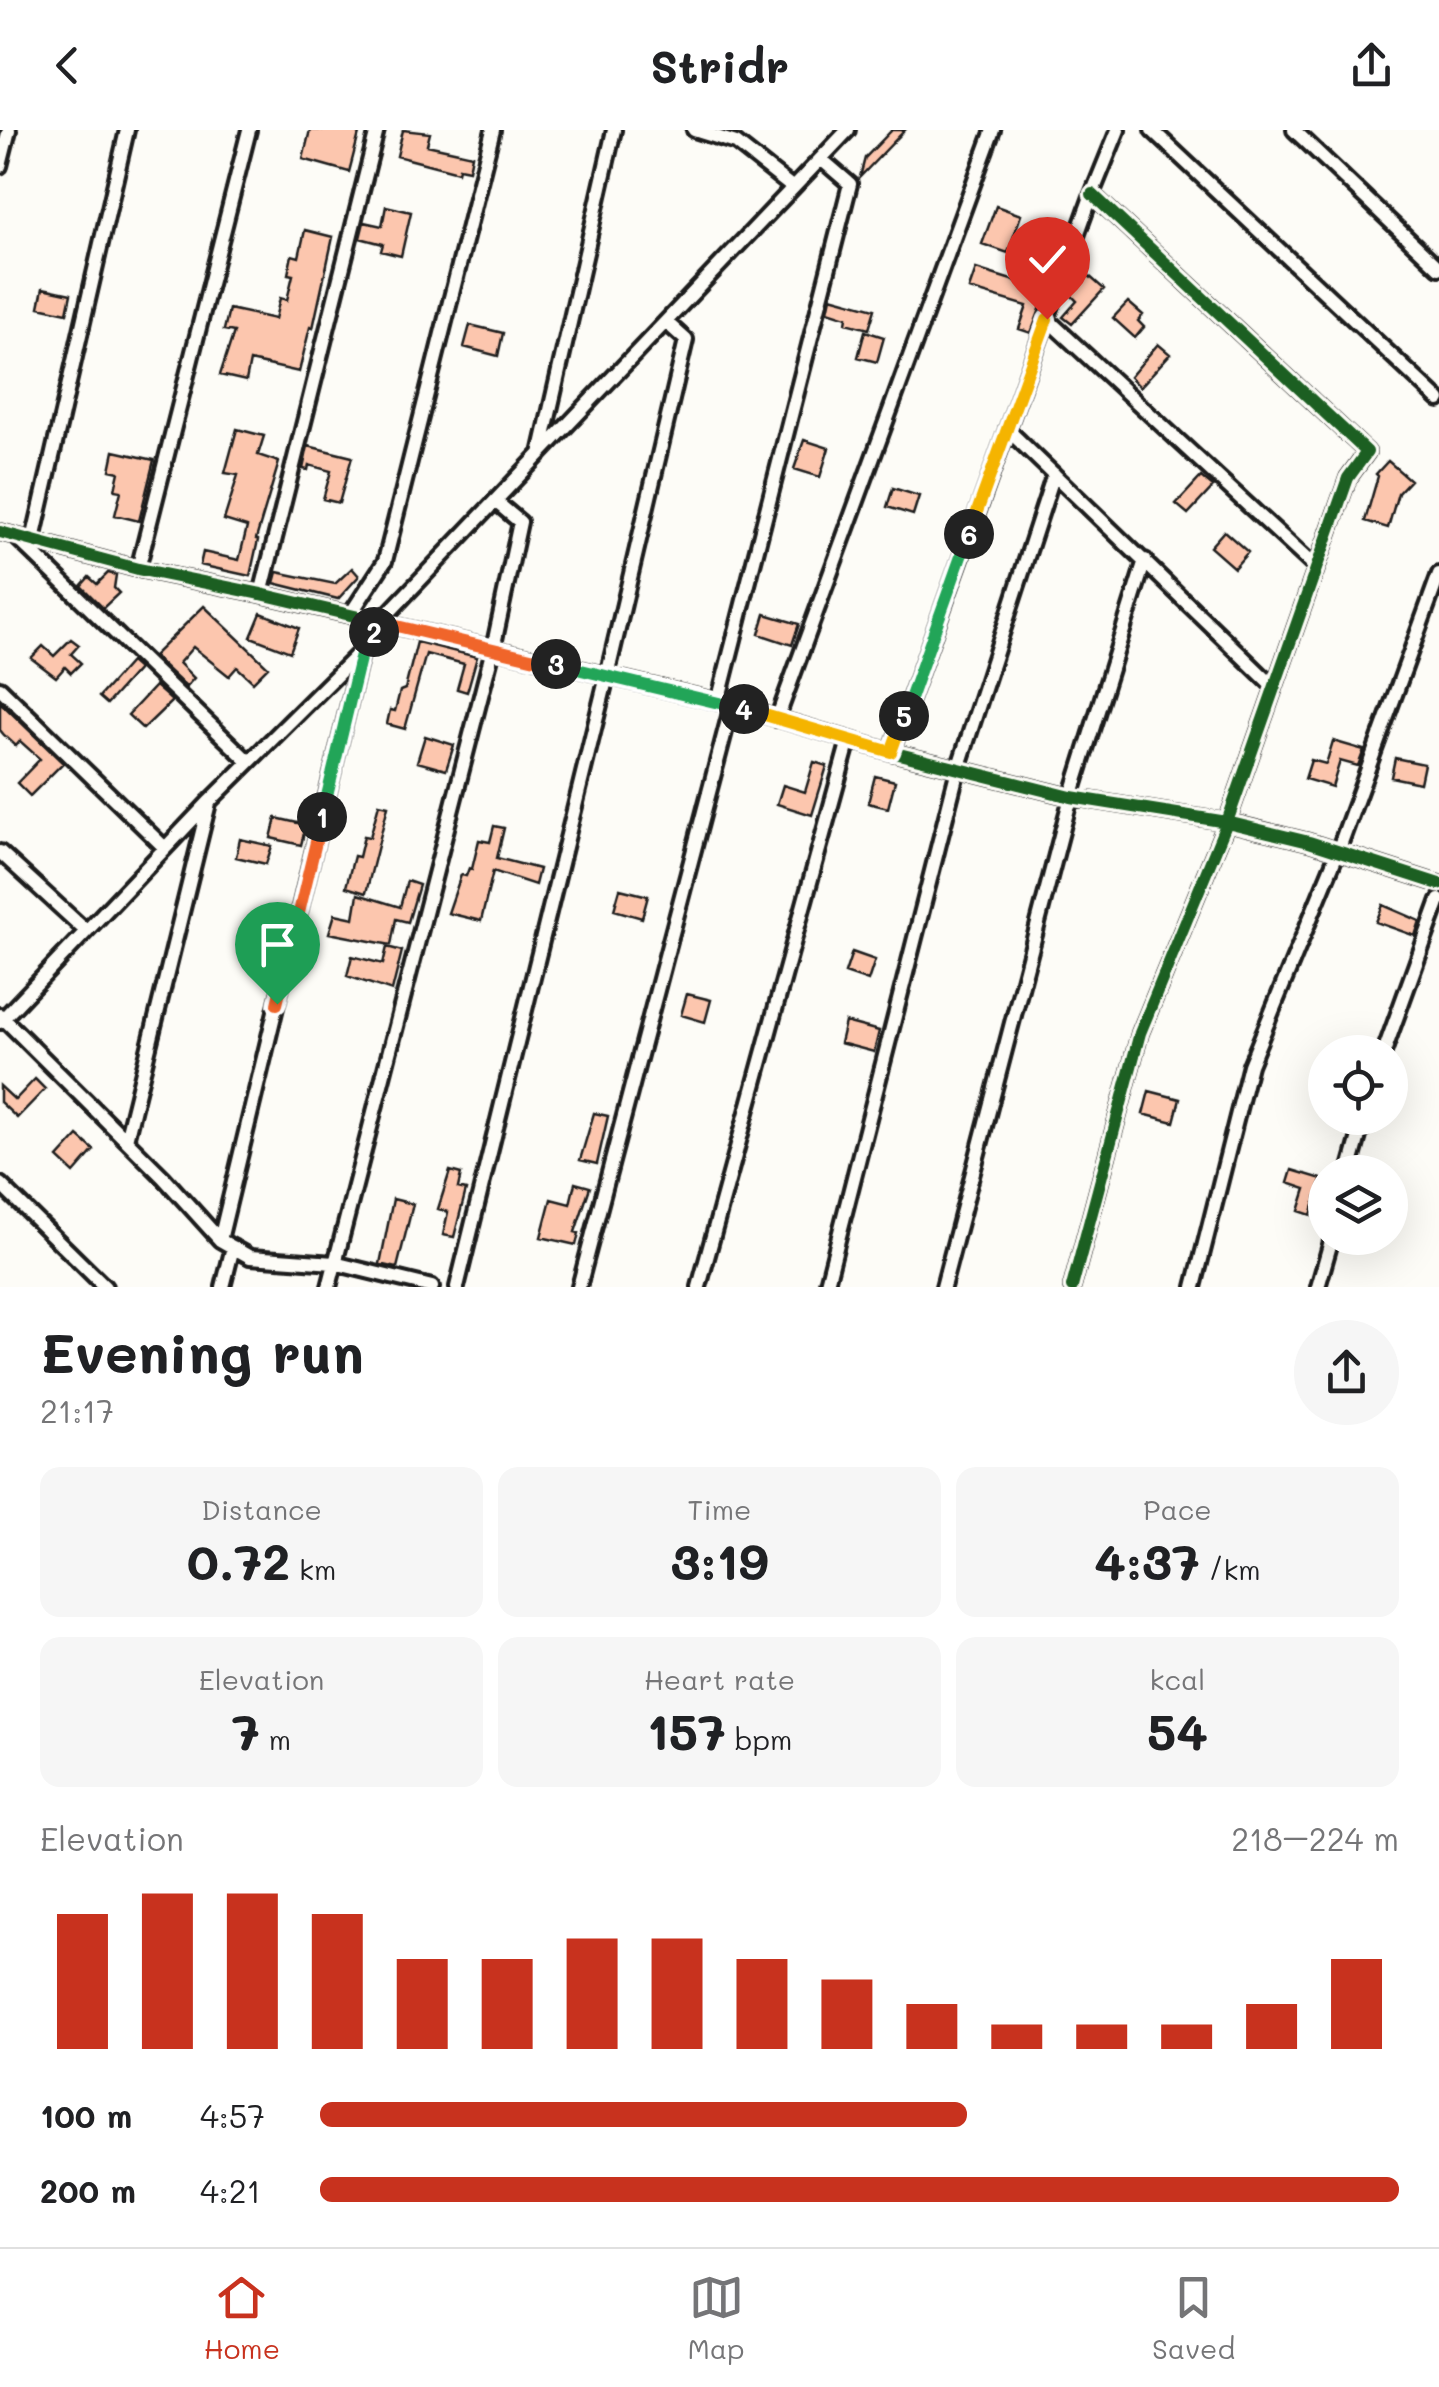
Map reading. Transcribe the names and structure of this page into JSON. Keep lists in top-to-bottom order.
{
  "page": {
    "header": "Stridr",
    "pins": [
      "6",
      "2",
      "3",
      "4",
      "5",
      "1"
    ],
    "heading": ["Evening run", "21:17"],
    "stats": [
      ["Distance", "0.72 km"],
      ["Time", "3:19"],
      ["Pace", "4:37 /km"],
      ["Elevation", "7 m"],
      ["Heart rate", "157 bpm"],
      ["kcal", "54"]
    ],
    "chart": ["Elevation", "218–224 m"],
    "list": [
      {
        "name": "100 m",
        "note": "4:57"
      },
      {
        "name": "200 m",
        "note": "4:21"
      }
    ],
    "tabs": ["Home", "Map", "Saved"]
  }
}
